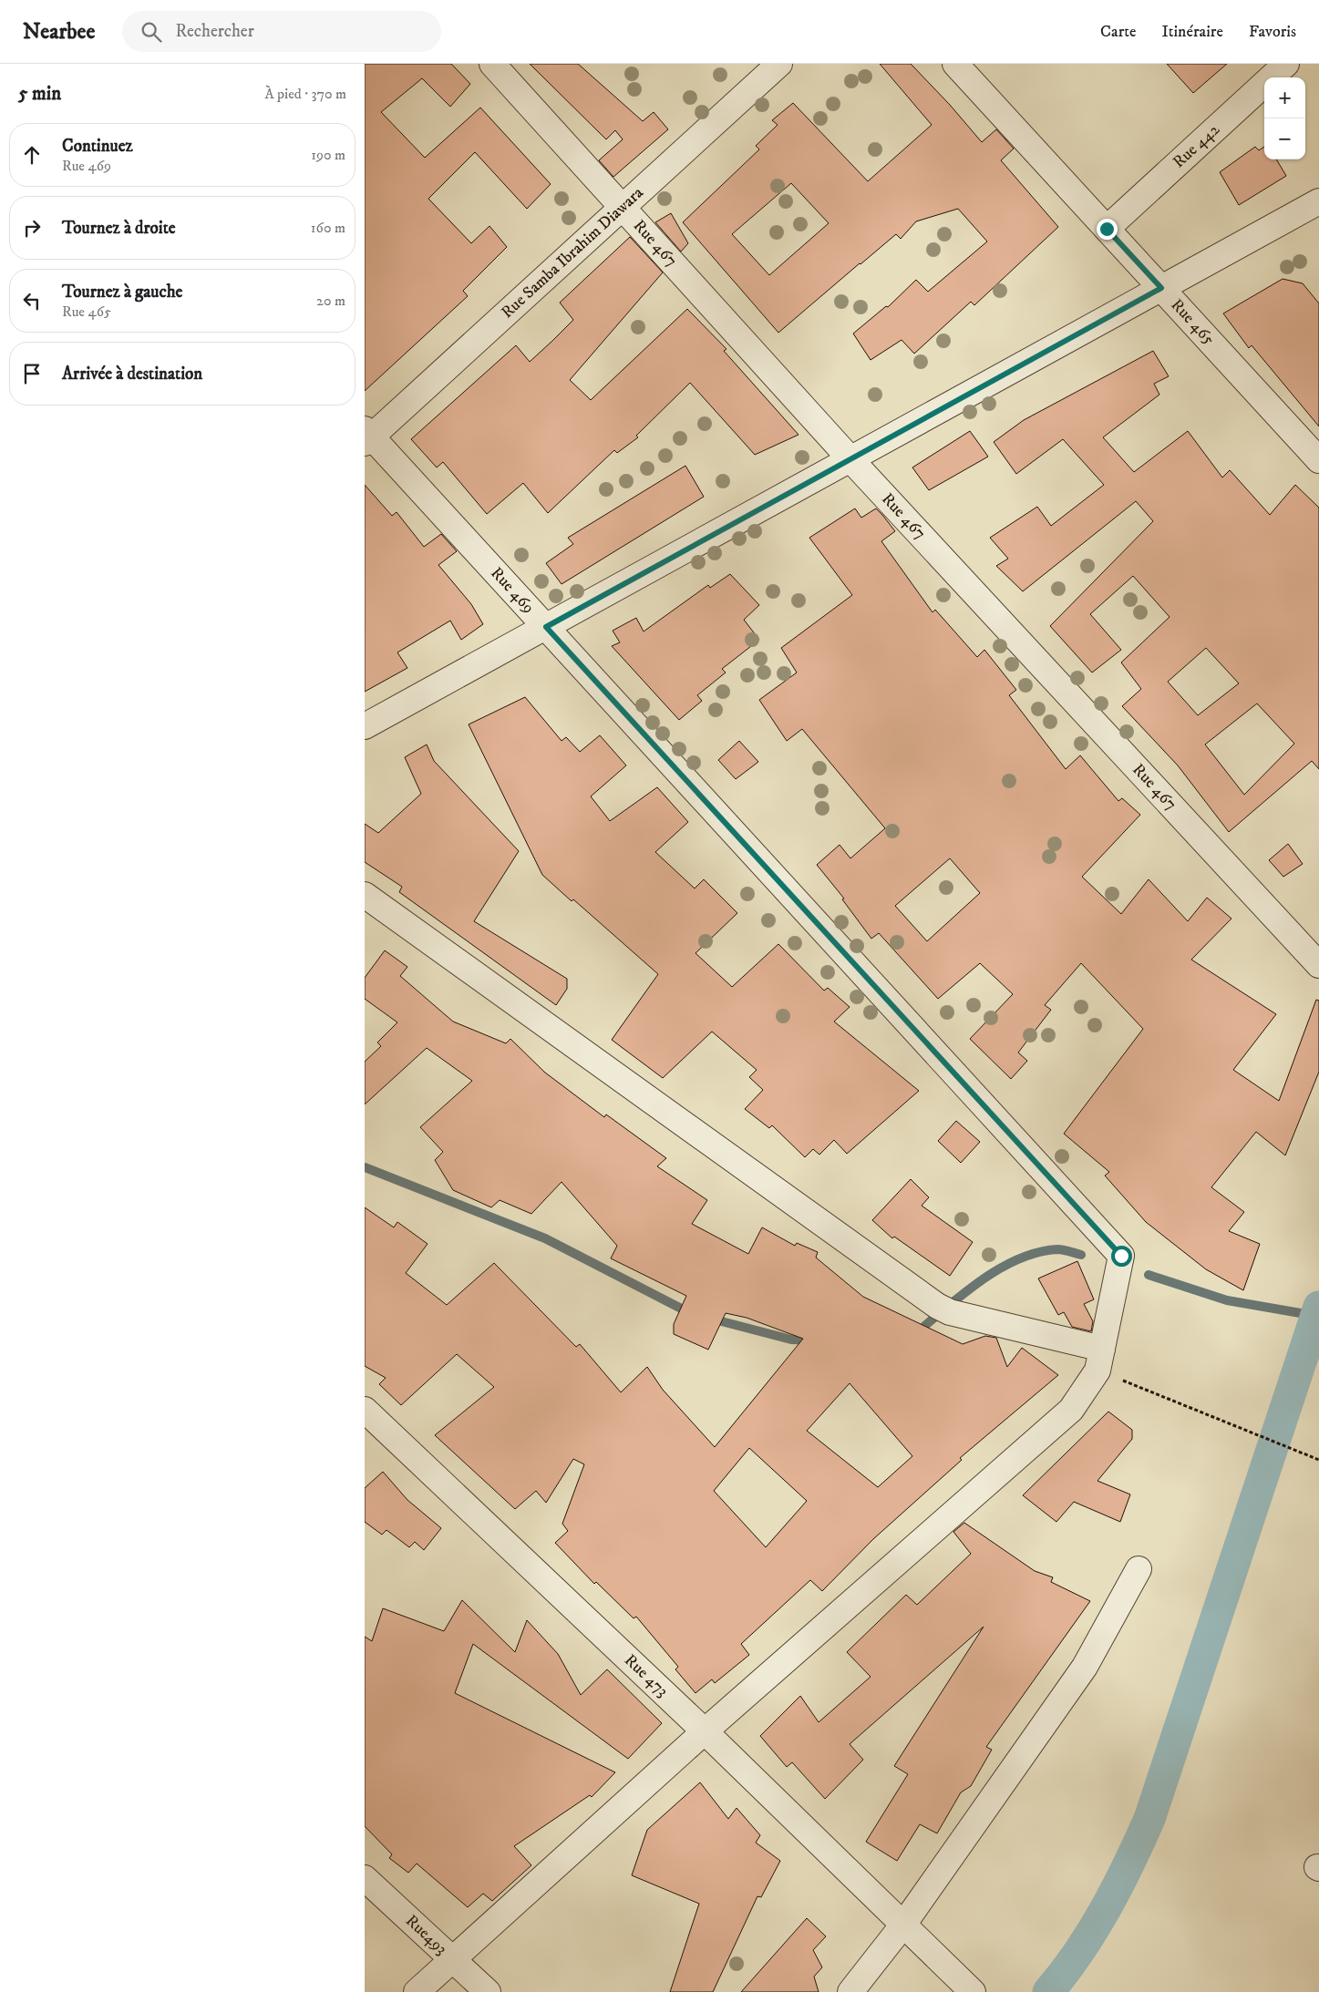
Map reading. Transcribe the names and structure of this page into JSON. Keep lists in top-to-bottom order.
{
  "streets": {
    "street": [
      "Rue 442",
      "Rue 467",
      "Rue Samba Ibrahim Diawara",
      "Rue 465",
      "Rue 469",
      "Rue 473",
      "Rue493"
    ]
  },
  "crossings": [
    ["Rue 442", "Rue 465"],
    ["Rue 467", "Rue Samba Ibrahim Diawara"],
    ["Rue Samba Ibrahim Diawara", "Rue 469"]
  ],
  "page": {
    "header": "Nearbee",
    "search": "Rechercher",
    "nav": ["Carte", "Itinéraire", "Favoris"],
    "heading": ["5 min", "À pied · 370 m"],
    "map_buttons": ["+", "−"],
    "list": [
      ["Continuez", "Rue 469", "190 m"],
      ["Tournez à droite", "160 m"],
      ["Tournez à gauche", "Rue 465", "20 m"],
      "Arrivée à destination"
    ]
  }
}
